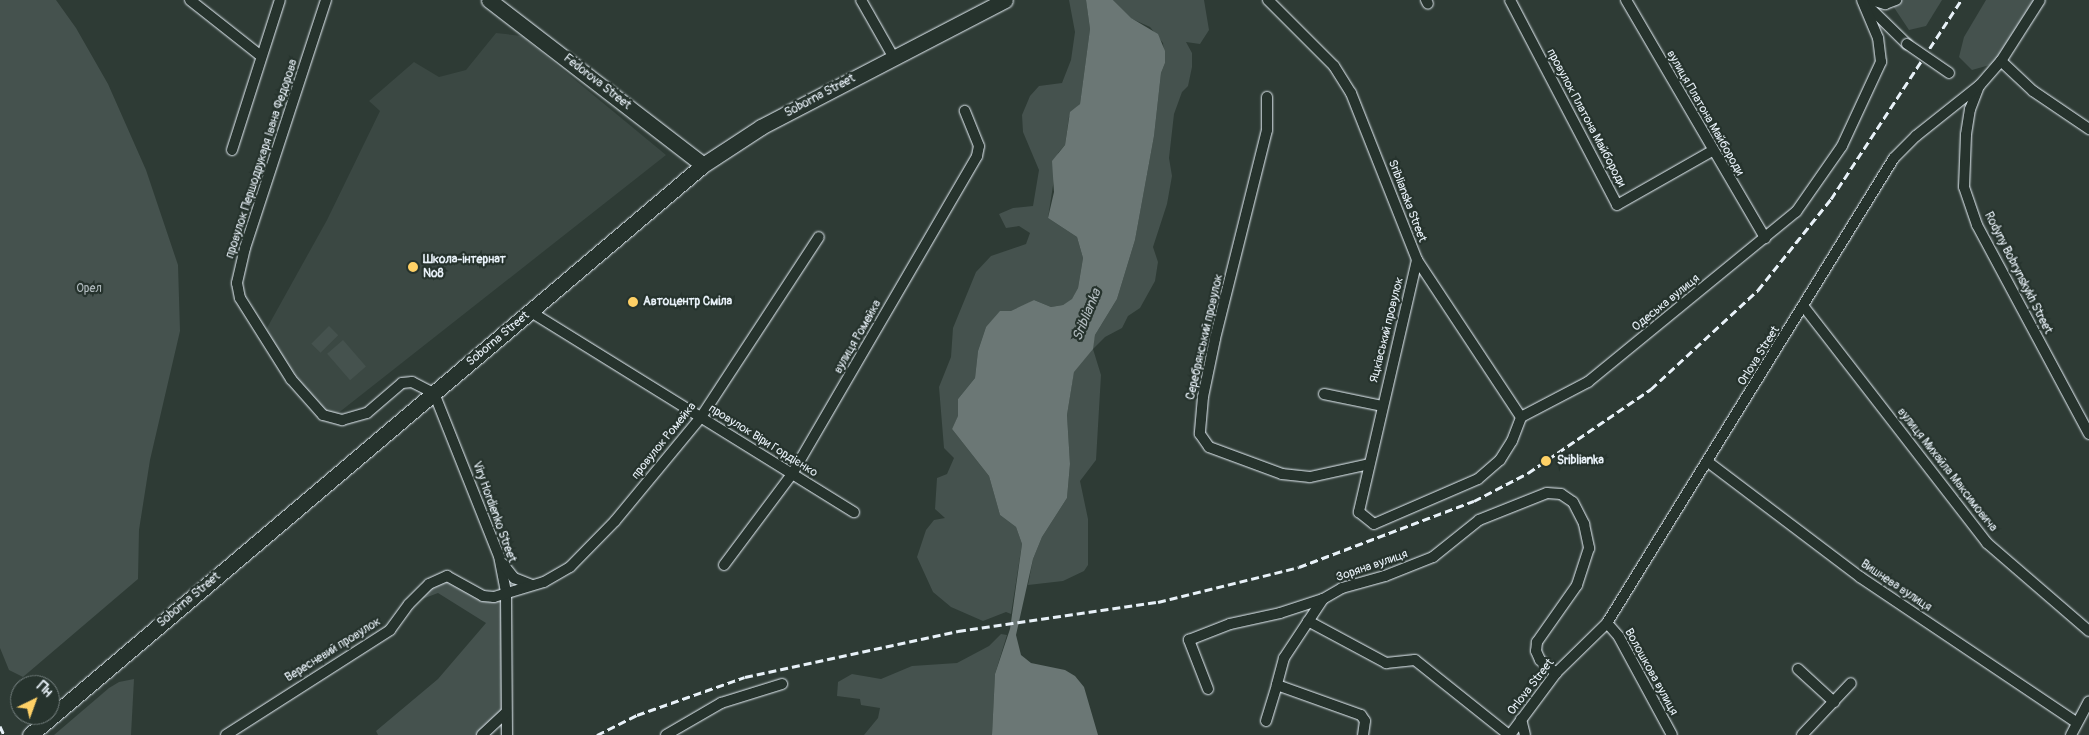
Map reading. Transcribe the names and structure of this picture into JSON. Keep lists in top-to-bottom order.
{
  "streets": {
    "main road": ["Fedorova Street", "Soborna Street"],
    "street": [
      "вулиця Платона Майбороди",
      "провулок Платона Майбороди",
      "провулок Першодрукаря Івана Федорова",
      "Sriblianska Street",
      "Rodyny Bobrynskykh Street",
      "Одеська вулиця",
      "Яцківський провулок",
      "вулиця Ромейка",
      "Серебрянський провулок",
      "Orlova Street",
      "провулок Ромейка",
      "провулок Віри Гордієнко",
      "вулиця Михайла Максимовича",
      "Viry Hordienko Street",
      "Зоряна вулиця",
      "Вишнева вулиця",
      "Вересневий провулок",
      "Волошкова вулиця"
    ]
  },
  "crossings": [
    ["Fedorova Street", "Soborna Street"],
    ["Soborna Street", "провулок Першодрукаря Івана Федорова"],
    ["Soborna Street", "провулок Віри Гордієнко"],
    ["Soborna Street", "Viry Hordienko Street"],
    ["вулиця Платона Майбороди", "провулок Платона Майбороди"],
    ["вулиця Платона Майбороди", "Одеська вулиця"],
    ["провулок Першодрукаря Івана Федорова", "Viry Hordienko Street"],
    ["Sriblianska Street", "Одеська вулиця"],
    ["Sriblianska Street", "Яцківський провулок"],
    ["Rodyny Bobrynskykh Street", "Orlova Street"],
    ["Одеська вулиця", "Яцківський провулок"],
    ["Яцківський провулок", "Серебрянський провулок"],
    ["вулиця Ромейка", "провулок Віри Гордієнко"],
    ["Orlova Street", "вулиця Михайла Максимовича"],
    ["Orlova Street", "Зоряна вулиця"],
    ["Orlova Street", "Вишнева вулиця"],
    ["Orlova Street", "Волошкова вулиця"],
    ["провулок Ромейка", "провулок Віри Гордієнко"],
    ["провулок Ромейка", "Viry Hordienko Street"],
    ["провулок Ромейка", "Вересневий провулок"]
  ],
  "water": ["Sriblianka"],
  "parks": ["Орел"],
  "places": ["Школа-інтернат №8", "Автоцентр Сміла", "Sriblianka"],
  "north": "top right"
}
